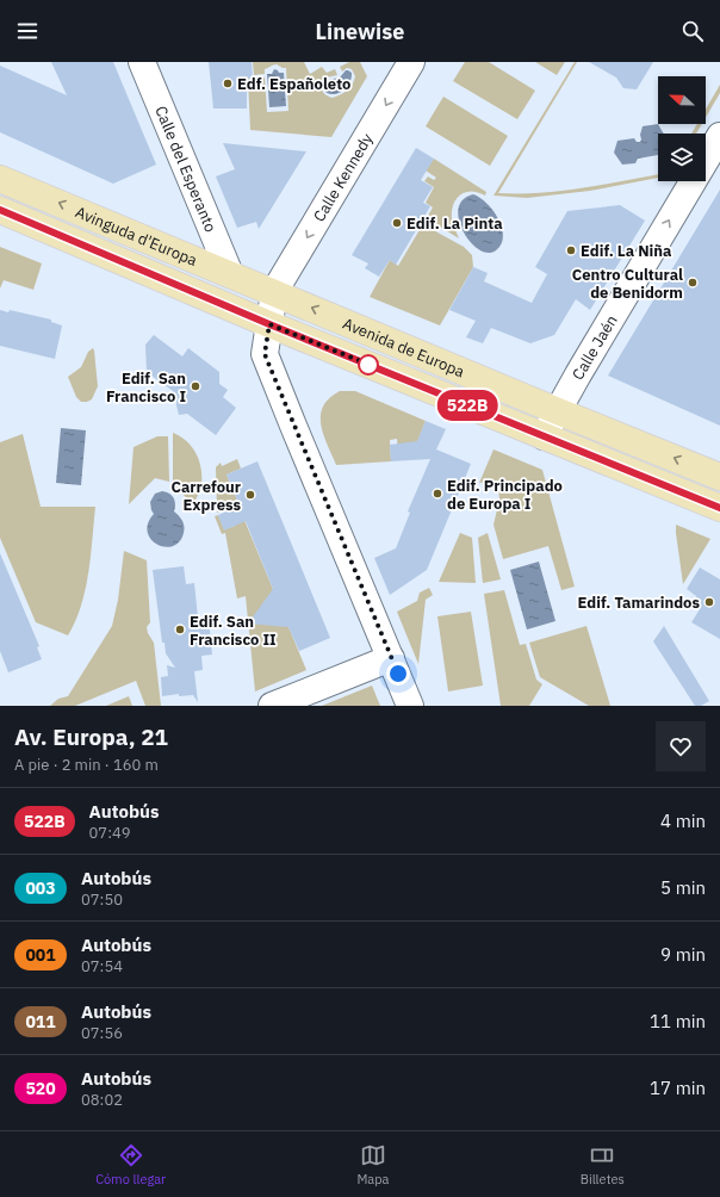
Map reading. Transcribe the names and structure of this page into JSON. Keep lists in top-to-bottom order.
{
  "streets": {
    "main road": ["Avinguda d'Europa", "Avenida de Europa"],
    "street": ["Calle del Esperanto", "Calle Kennedy", "Calle Jaén"]
  },
  "crossings": [
    ["Calle del Esperanto", "Avinguda d'Europa"],
    ["Calle Kennedy", "Avinguda d'Europa"],
    ["Calle Kennedy", "Avenida de Europa"],
    ["Avinguda d'Europa", "Avenida de Europa"],
    ["Avinguda d'Europa", "Calle Jaén"],
    ["Avenida de Europa", "Calle Jaén"]
  ],
  "one_way": ["Calle Kennedy", "Avenida de Europa", "Calle Jaén"],
  "places": [
    "Edf. Españoleto",
    "Edif. La Pinta",
    "Edif. La Niña",
    "Centro Cultural de Benidorm",
    "Edif. San Francisco I",
    "Edif. Principado de Europa I",
    "Carrefour Express",
    "Edif. Tamarindos",
    "Edif. San Francisco II"
  ],
  "lines": ["bus line 522B"],
  "north": "left",
  "page": {
    "header": "Linewise",
    "on_map": "522B",
    "heading": ["Av. Europa, 21", "A pie · 2 min · 160 m"],
    "list": [
      {
        "mark": "522B",
        "name": "Autobús",
        "note": "07:49",
        "value": "4 min"
      },
      {
        "mark": "003",
        "name": "Autobús",
        "note": "07:50",
        "value": "5 min"
      },
      {
        "mark": "001",
        "name": "Autobús",
        "note": "07:54",
        "value": "9 min"
      },
      {
        "mark": "011",
        "name": "Autobús",
        "note": "07:56",
        "value": "11 min"
      },
      {
        "mark": "520",
        "name": "Autobús",
        "note": "08:02",
        "value": "17 min"
      }
    ],
    "tabs": ["Cómo llegar", "Mapa", "Billetes"]
  }
}
